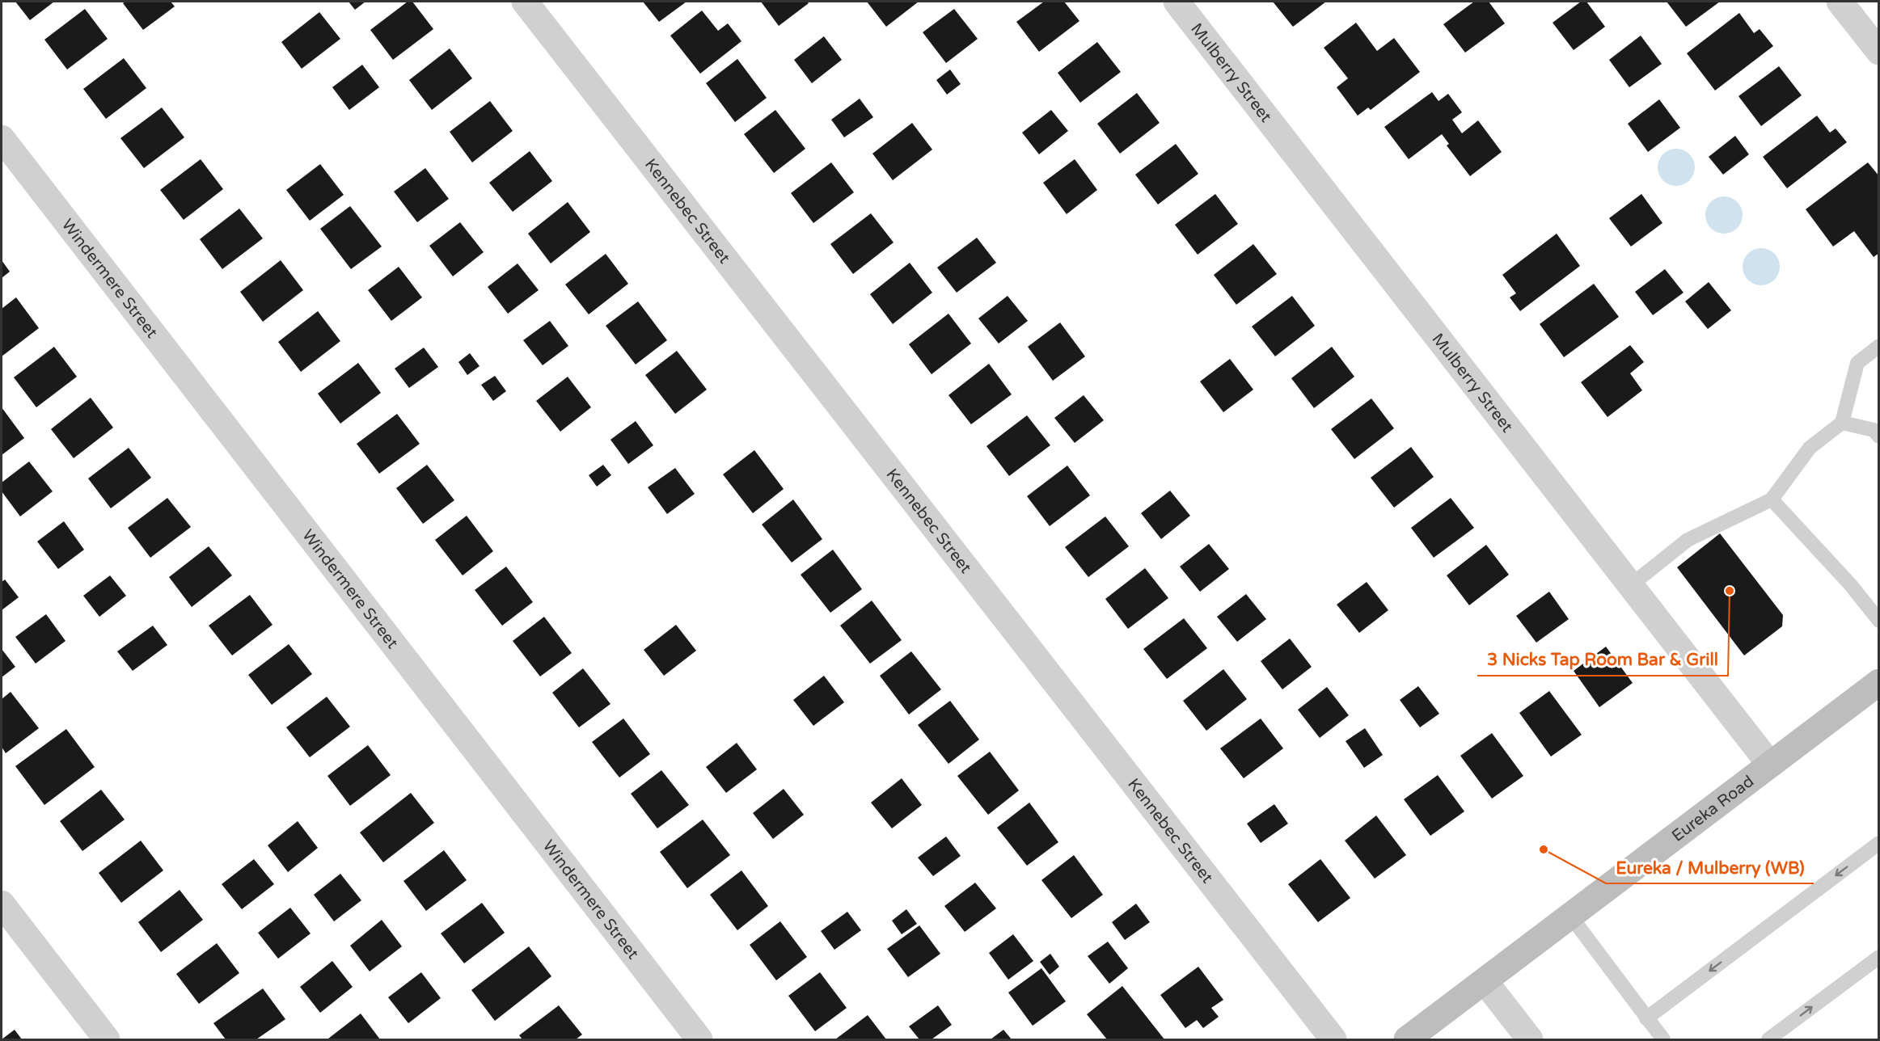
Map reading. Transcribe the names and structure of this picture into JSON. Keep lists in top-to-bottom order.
{
  "streets": {
    "main road": ["Eureka Road"],
    "street": ["Mulberry Street", "Kennebec Street", "Windermere Street"]
  },
  "crossings": [
    ["Mulberry Street", "Eureka Road"]
  ],
  "places": ["3 Nicks Tap Room Bar & Grill", "Eureka / Mulberry (WB)"]
}
